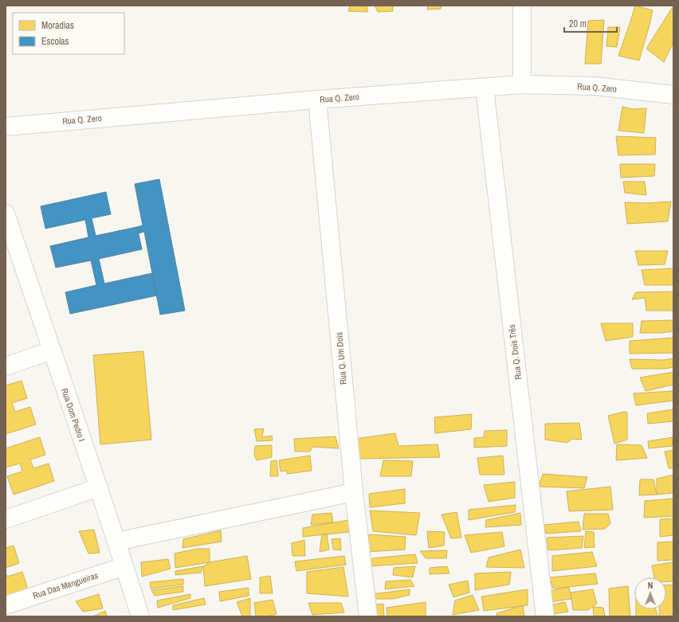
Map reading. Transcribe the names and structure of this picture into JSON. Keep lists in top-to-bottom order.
{
  "streets": {
    "street": [
      "Rua Q. Zero",
      "Rua Q. Dois Três",
      "Rua Q. Um Dois",
      "Rua Dom Pedro I",
      "Rua Das Mangueiras"
    ]
  },
  "crossings": [
    ["Rua Q. Zero", "Rua Q. Dois Três"],
    ["Rua Q. Zero", "Rua Q. Um Dois"],
    ["Rua Dom Pedro I", "Rua Das Mangueiras"]
  ],
  "legend": ["Moradias", "Escolas"],
  "scale_bar": "20 m",
  "north": "top"
}
